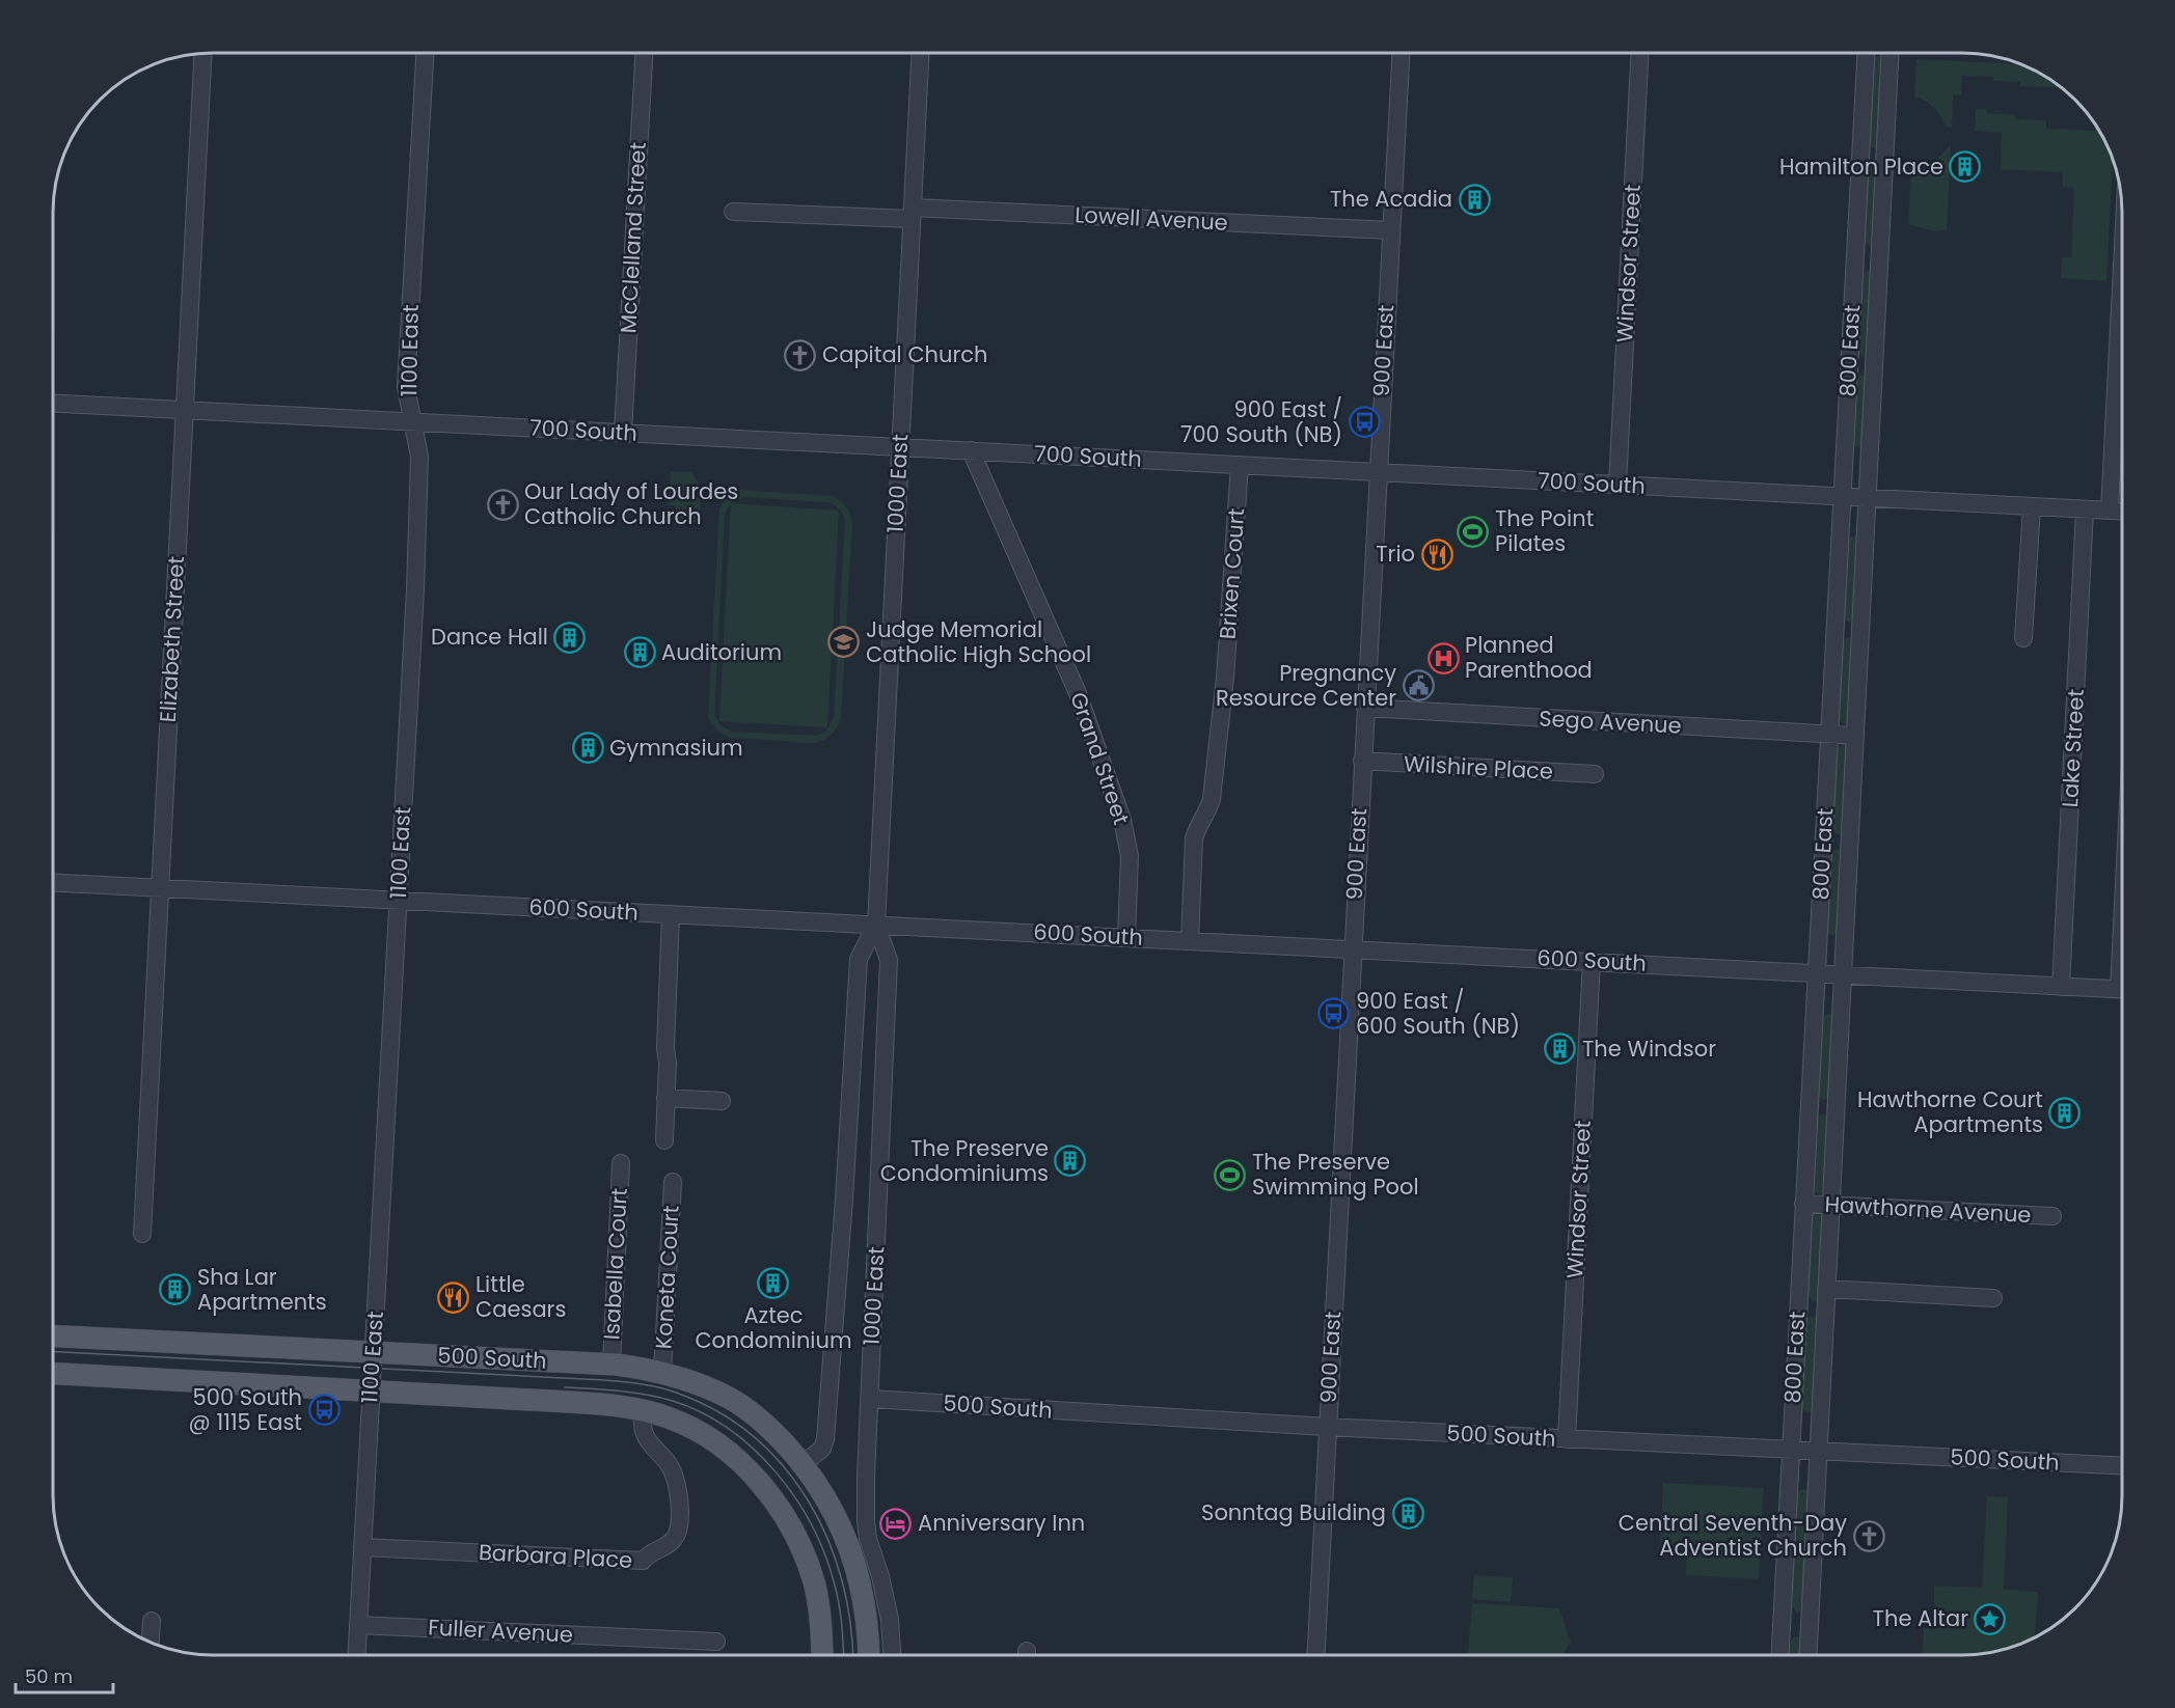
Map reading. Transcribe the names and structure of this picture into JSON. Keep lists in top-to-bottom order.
{
  "streets": {
    "main road": ["500 South"],
    "street": [
      "Lowell Avenue",
      "McClelland Street",
      "Windsor Street",
      "1100 East",
      "900 East",
      "800 East",
      "700 South",
      "1000 East",
      "Brixen Court",
      "Elizabeth Street",
      "Sego Avenue",
      "Lake Street",
      "Grand Street",
      "Wilshire Place",
      "600 South",
      "Hawthorne Avenue",
      "Isabella Court",
      "Koneta Court",
      "Barbara Place",
      "Fuller Avenue"
    ]
  },
  "crossings": [
    ["Lowell Avenue", "900 East"],
    ["Lowell Avenue", "1000 East"],
    ["McClelland Street", "700 South"],
    ["Windsor Street", "700 South"],
    ["Windsor Street", "600 South"],
    ["Windsor Street", "500 South"],
    ["1100 East", "700 South"],
    ["1100 East", "600 South"],
    ["1100 East", "500 South"],
    ["1100 East", "Barbara Place"],
    ["1100 East", "Fuller Avenue"],
    ["900 East", "700 South"],
    ["900 East", "Sego Avenue"],
    ["900 East", "Wilshire Place"],
    ["900 East", "600 South"],
    ["900 East", "500 South"],
    ["800 East", "700 South"],
    ["800 East", "Sego Avenue"],
    ["800 East", "600 South"],
    ["800 East", "Hawthorne Avenue"],
    ["800 East", "500 South"],
    ["700 South", "1000 East"],
    ["700 South", "Brixen Court"],
    ["700 South", "Elizabeth Street"],
    ["700 South", "Lake Street"],
    ["700 South", "Grand Street"],
    ["1000 East", "600 South"],
    ["1000 East", "500 South"],
    ["Brixen Court", "600 South"],
    ["Elizabeth Street", "600 South"],
    ["Lake Street", "600 South"],
    ["Grand Street", "600 South"],
    ["Isabella Court", "500 South"],
    ["Koneta Court", "500 South"],
    ["500 South", "Barbara Place"]
  ],
  "places": {
    "building": [
      "Hamilton Place",
      "The Acadia",
      "Dance Hall",
      "Auditorium",
      "Gymnasium",
      "The Windsor",
      "Hawthorne Court Apartments",
      "The Preserve Condominiums",
      "Aztec Condominium",
      "Sha Lar Apartments",
      "Sonntag Building"
    ],
    "church": ["Capital Church", "Our Lady of Lourdes Catholic Church", "Central Seventh-Day Adventist Church"],
    "bus stop": ["900 East / 700 South (NB)", "900 East / 600 South (NB)", "500 South @ 1115 East"],
    "sports": ["The Point Pilates", "The Preserve Swimming Pool"],
    "restaurant": ["Trio", "Little Caesars"],
    "school or university": ["Judge Memorial Catholic High School"],
    "hospital": ["Planned Parenthood"],
    "public building": ["Pregnancy Resource Center"],
    "hotel": ["Anniversary Inn"],
    "place": ["The Altar"]
  },
  "scale_bar": "50 m"
}
